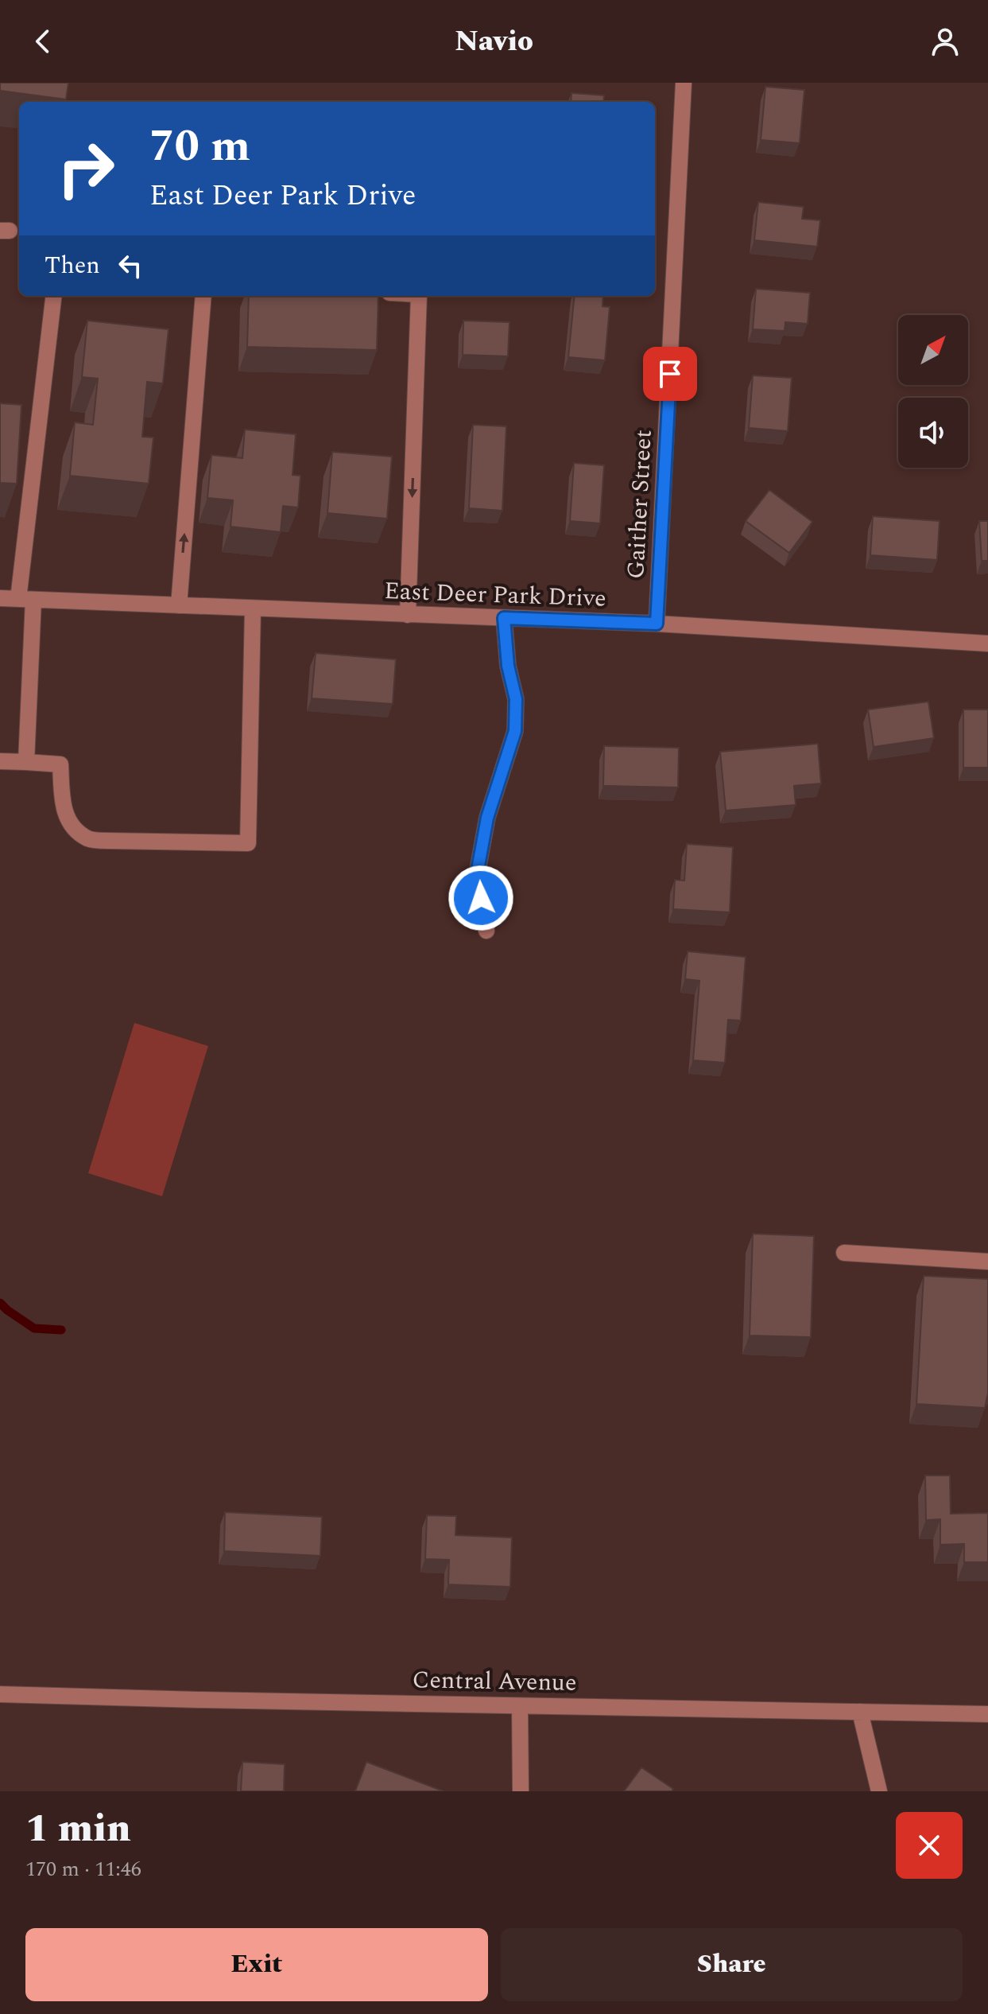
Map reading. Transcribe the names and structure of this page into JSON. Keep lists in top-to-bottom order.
{
  "streets": {
    "street": ["Gaither Street", "East Deer Park Drive", "Central Avenue"]
  },
  "crossings": [
    ["Gaither Street", "East Deer Park Drive"]
  ],
  "north": "top right",
  "page": {
    "header": "Navio",
    "turn": ["70 m", "East Deer Park Drive"],
    "then": "Then",
    "heading": ["1 min", "170 m · 11:46"],
    "buttons": ["Exit", "Share"]
  }
}
